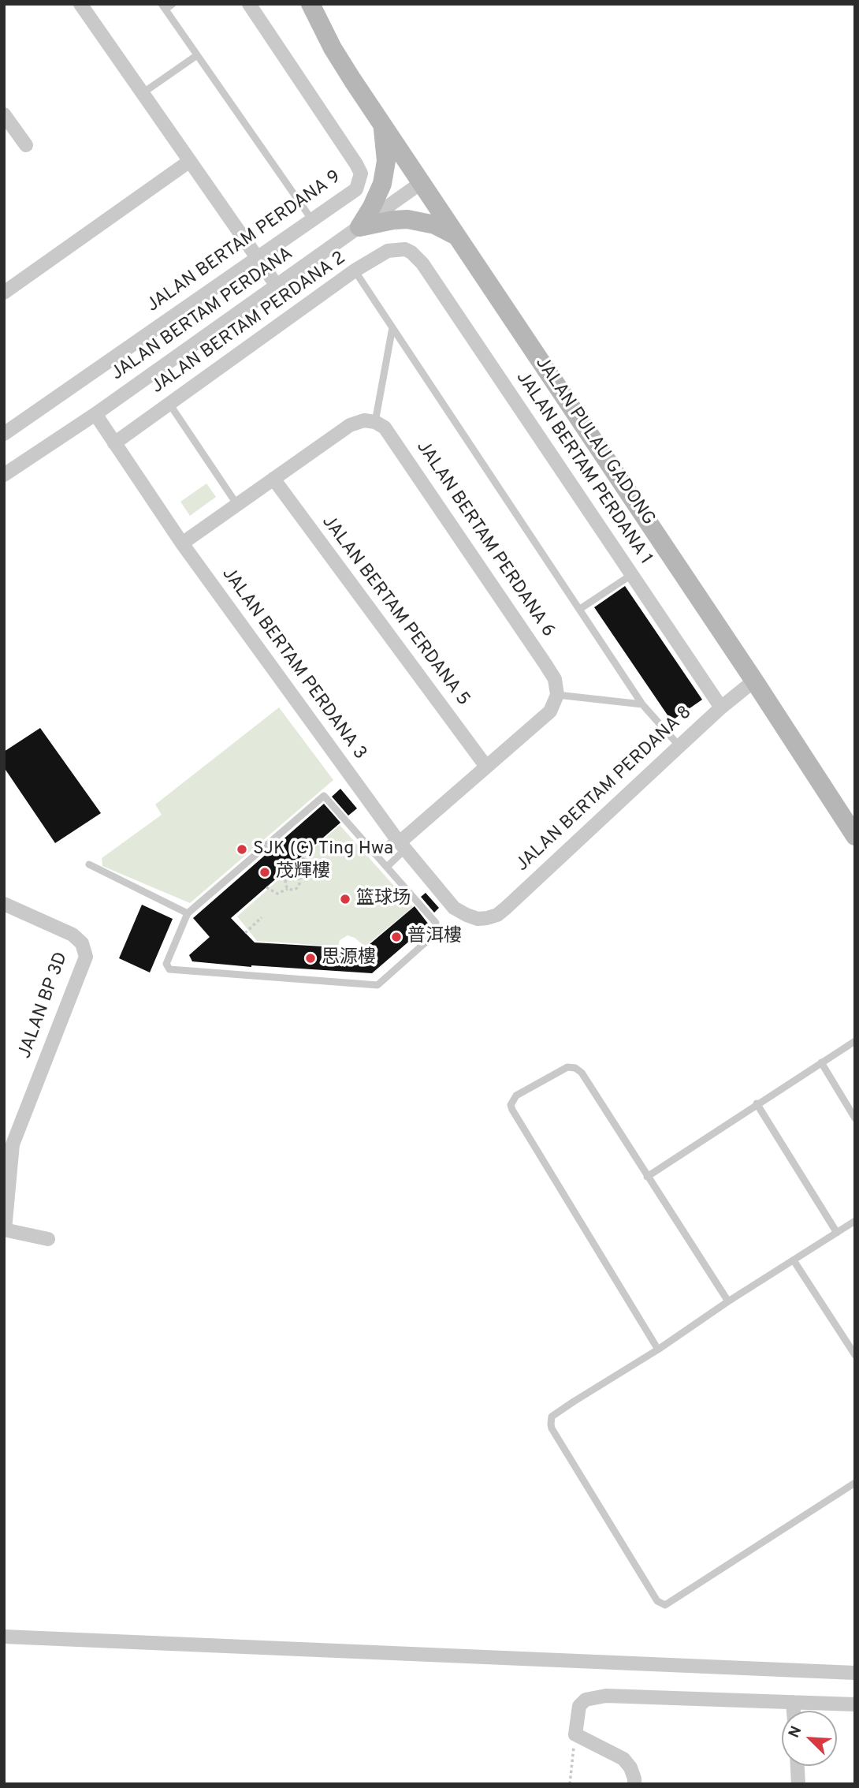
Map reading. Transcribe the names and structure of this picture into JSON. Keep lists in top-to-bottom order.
{
  "streets": {
    "main road": ["JALAN PULAU GADONG"],
    "street": [
      "JALAN BERTAM PERDANA 9",
      "JALAN BERTAM PERDANA",
      "JALAN BERTAM PERDANA 2",
      "JALAN BERTAM PERDANA 1",
      "JALAN BERTAM PERDANA 6",
      "JALAN BERTAM PERDANA 5",
      "JALAN BERTAM PERDANA 3",
      "JALAN BERTAM PERDANA 8",
      "JALAN BP 3D"
    ]
  },
  "crossings": [
    ["JALAN BERTAM PERDANA", "JALAN PULAU GADONG"],
    ["JALAN BERTAM PERDANA", "JALAN BERTAM PERDANA 3"],
    ["JALAN BERTAM PERDANA 2", "JALAN BERTAM PERDANA 1"],
    ["JALAN BERTAM PERDANA 2", "JALAN BERTAM PERDANA 3"],
    ["JALAN PULAU GADONG", "JALAN BERTAM PERDANA 8"],
    ["JALAN BERTAM PERDANA 1", "JALAN BERTAM PERDANA 8"],
    ["JALAN BERTAM PERDANA 3", "JALAN BERTAM PERDANA 8"]
  ],
  "places": [
    "SJK (C) Ting Hwa",
    "茂輝樓",
    "篮球场",
    "普洱樓",
    "思源樓"
  ],
  "north": "top left"
}
